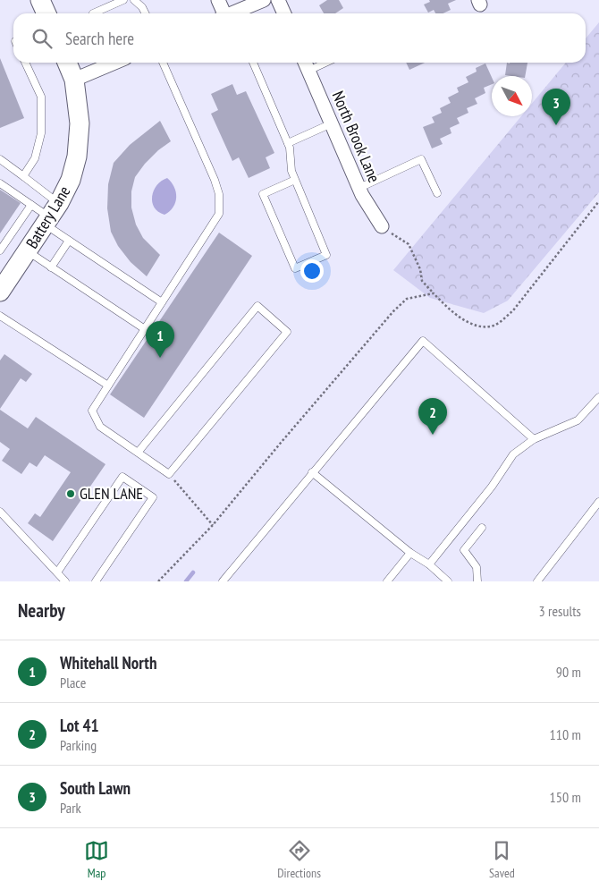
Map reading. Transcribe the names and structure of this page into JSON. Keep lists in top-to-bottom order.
{
  "streets": {
    "street": ["North Brook Lane", "Battery Lane"]
  },
  "places": ["GLEN LANE"],
  "north": "bottom right",
  "page": {
    "search": "Search here",
    "pins": ["3", "1", "2"],
    "heading": ["Nearby", "3 results"],
    "list": [
      {
        "mark": "1",
        "name": "Whitehall North",
        "note": "Place",
        "value": "90 m"
      },
      {
        "mark": "2",
        "name": "Lot 41",
        "note": "Parking",
        "value": "110 m"
      },
      {
        "mark": "3",
        "name": "South Lawn",
        "note": "Park",
        "value": "150 m"
      }
    ],
    "nav": ["Map", "Directions", "Saved"]
  }
}
